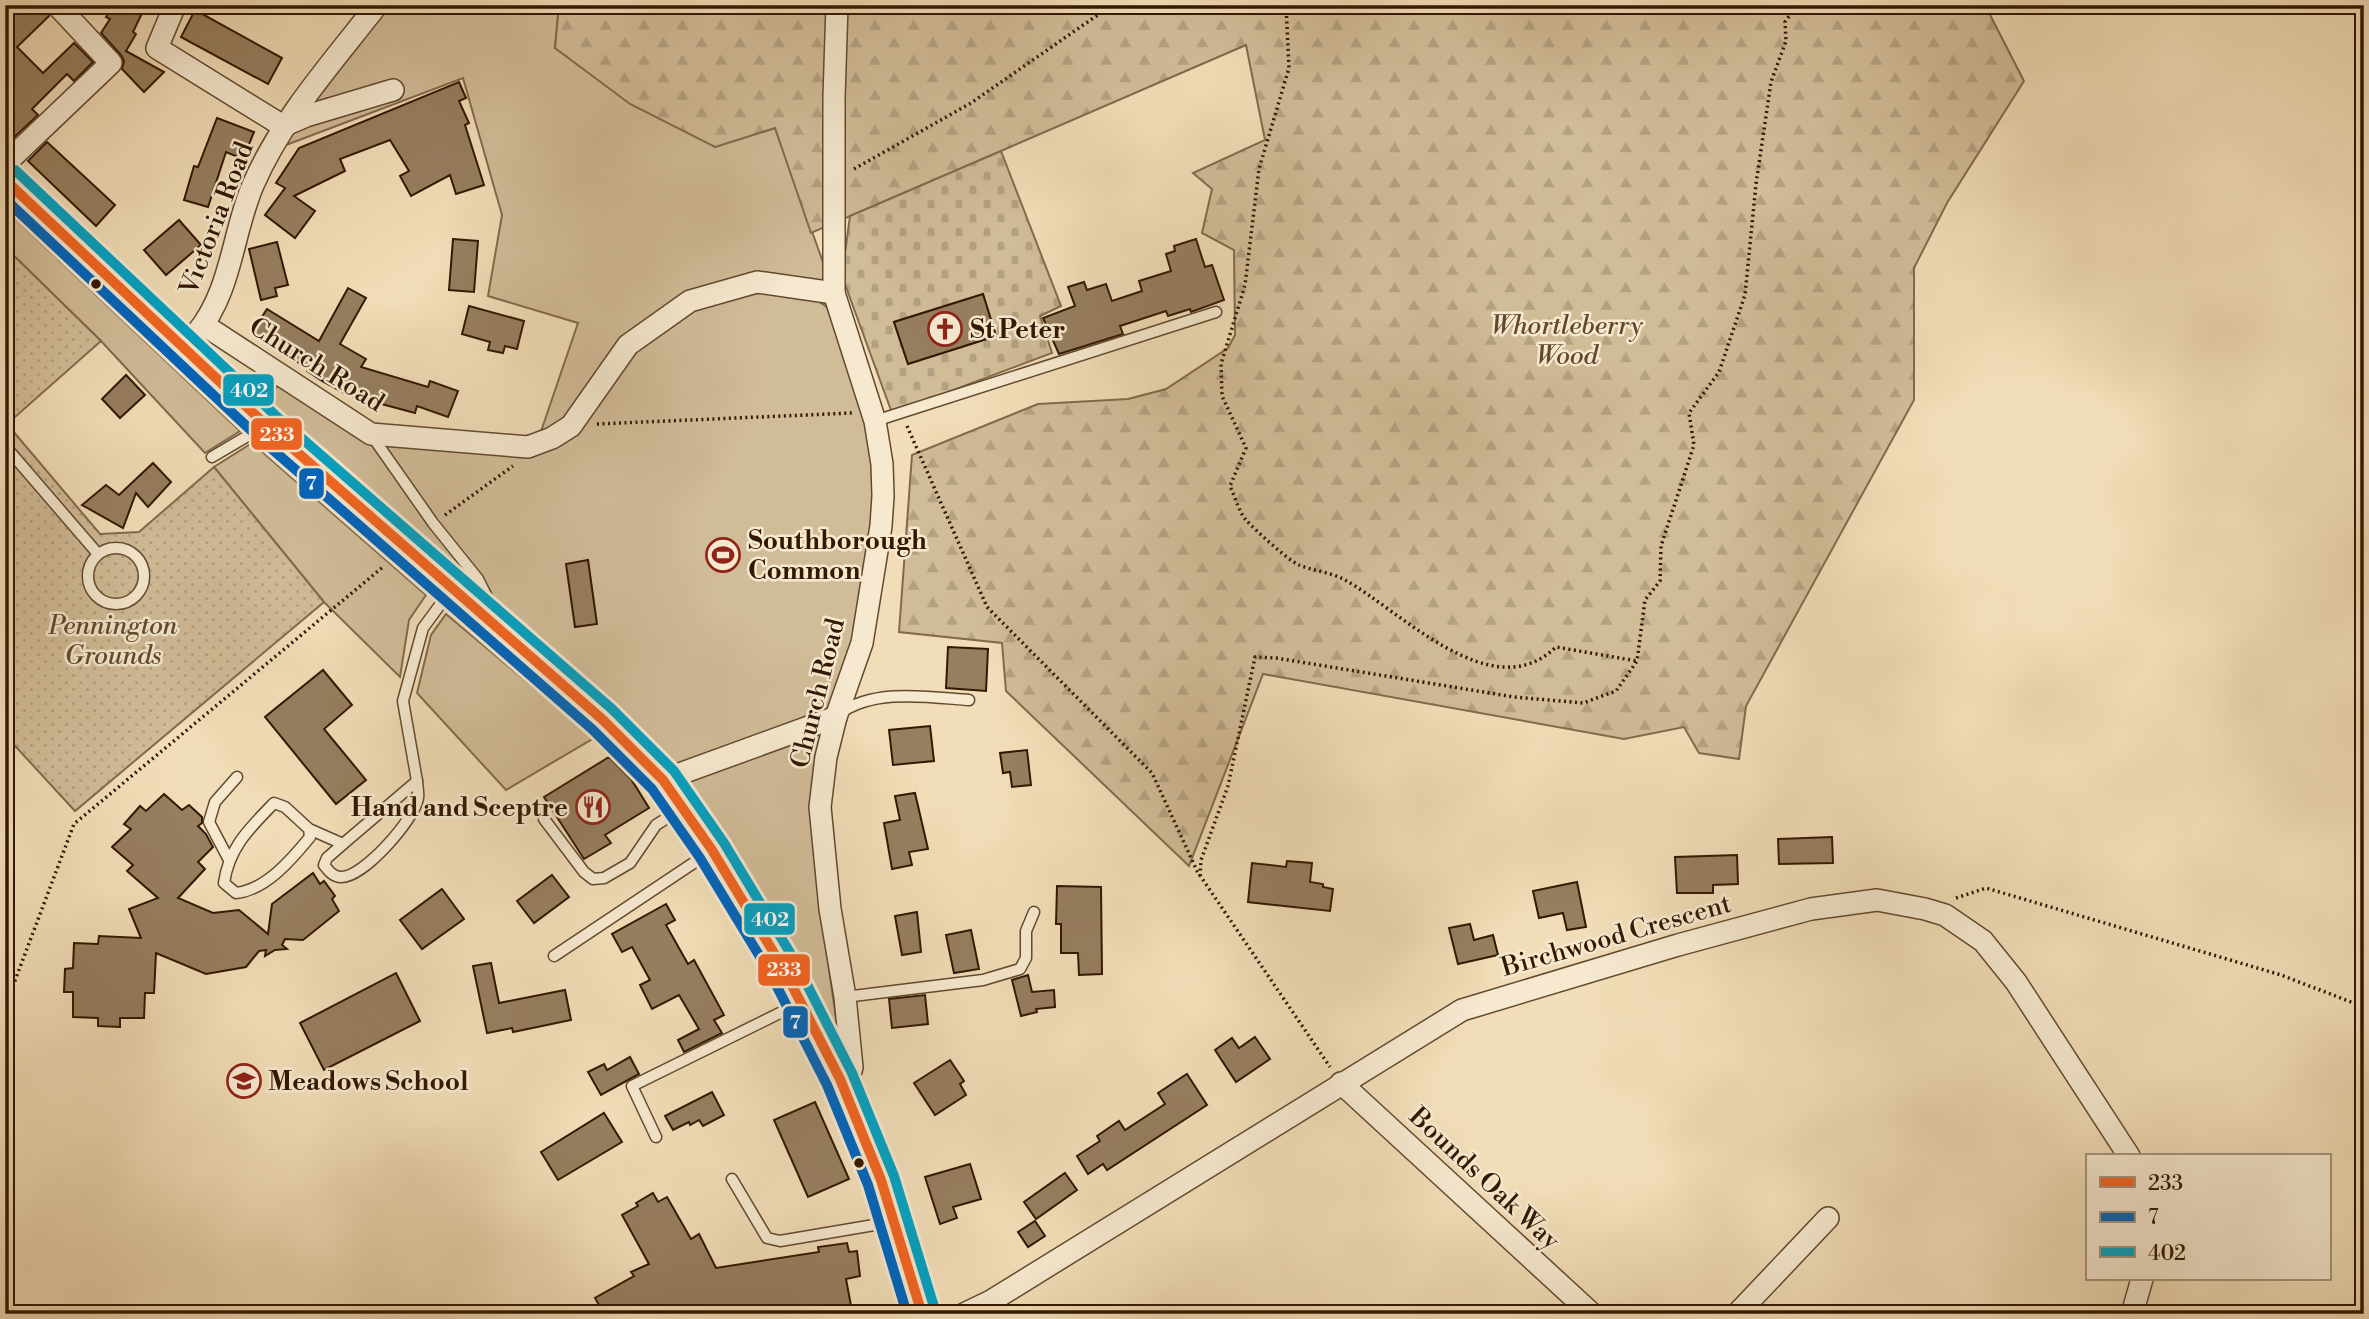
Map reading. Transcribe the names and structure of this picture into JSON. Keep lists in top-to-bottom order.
{
  "streets": {
    "street": [
      "Victoria Road",
      "Church Road",
      "Birchwood Crescent",
      "Bounds Oak Way"
    ]
  },
  "crossings": [
    ["Victoria Road", "Church Road"],
    ["Birchwood Crescent", "Bounds Oak Way"]
  ],
  "parks": ["Whortleberry Wood", "Pennington Grounds"],
  "places": {
    "church": ["St Peter"],
    "sports": ["Southborough Common"],
    "restaurant": ["Hand and Sceptre"],
    "school or university": ["Meadows School"]
  },
  "lines": ["transit line 402", "transit line 233", "transit line 7"],
  "legend": ["233", "7", "402"]
}
